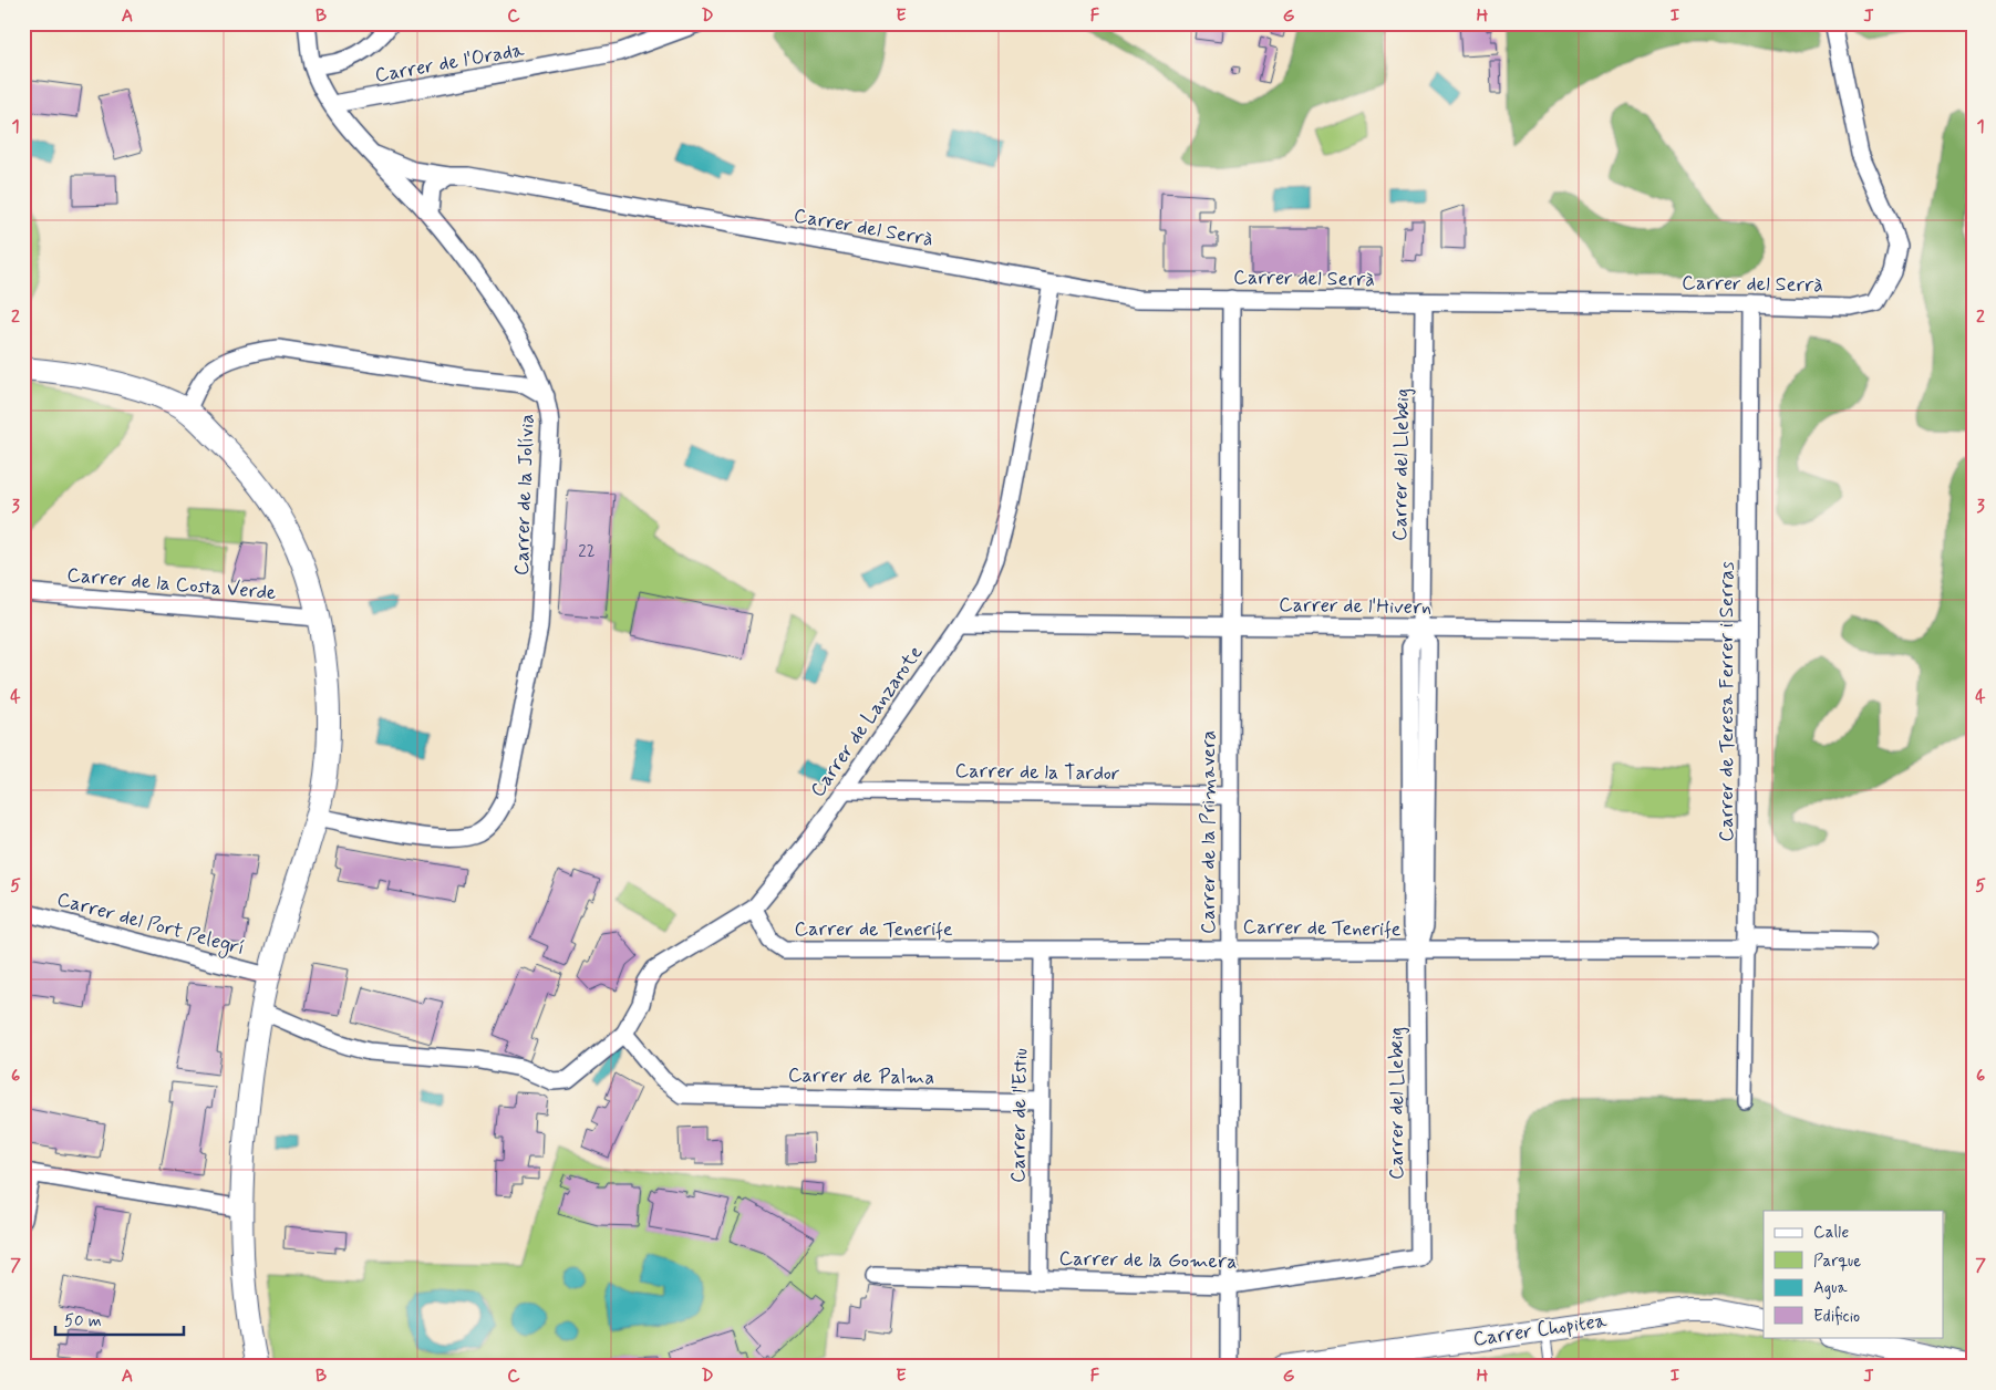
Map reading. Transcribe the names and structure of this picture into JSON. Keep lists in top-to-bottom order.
{
  "streets": {
    "street": [
      "Carrer de l'Orada",
      "Carrer del Serrà",
      "Carrer del Llebeig",
      "Carrer de la Jolívia",
      "Carrer de la Costa Verde",
      "Carrer de l'Hivern",
      "Carrer de Teresa Ferrer i Serras",
      "Carrer de Lanzarote",
      "Carrer de la Tardor",
      "Carrer de la Primavera",
      "Carrer del Port Pelegrí",
      "Carrer de Tenerife",
      "Carrer de Palma",
      "Carrer de l'Estiu",
      "Carrer de la Gomera",
      "Carrer Chopitea"
    ]
  },
  "crossings": [
    ["Carrer de l'Orada", "Carrer de la Jolívia"],
    ["Carrer del Serrà", "Carrer del Llebeig"],
    ["Carrer del Serrà", "Carrer de la Jolívia"],
    ["Carrer del Serrà", "Carrer de Teresa Ferrer i Serras"],
    ["Carrer del Serrà", "Carrer de Lanzarote"],
    ["Carrer del Serrà", "Carrer de la Primavera"],
    ["Carrer del Llebeig", "Carrer de l'Hivern"],
    ["Carrer del Llebeig", "Carrer de Tenerife"],
    ["Carrer del Llebeig", "Carrer de la Gomera"],
    ["Carrer de l'Hivern", "Carrer de Teresa Ferrer i Serras"],
    ["Carrer de l'Hivern", "Carrer de Lanzarote"],
    ["Carrer de l'Hivern", "Carrer de la Primavera"],
    ["Carrer de Teresa Ferrer i Serras", "Carrer de Tenerife"],
    ["Carrer de Lanzarote", "Carrer de la Tardor"],
    ["Carrer de Lanzarote", "Carrer de Tenerife"],
    ["Carrer de Lanzarote", "Carrer de Palma"],
    ["Carrer de la Tardor", "Carrer de la Primavera"],
    ["Carrer de la Primavera", "Carrer de Tenerife"],
    ["Carrer de la Primavera", "Carrer de la Gomera"],
    ["Carrer de Tenerife", "Carrer de l'Estiu"],
    ["Carrer de Palma", "Carrer de l'Estiu"],
    ["Carrer de l'Estiu", "Carrer de la Gomera"]
  ],
  "house_numbers": ["22"],
  "legend": [
    "Calle",
    "Parque",
    "Agua",
    "Edificio"
  ],
  "scale_bar": "50 m",
  "grid": {
    "columns": [
      "A",
      "B",
      "C",
      "D",
      "E",
      "F",
      "G",
      "H",
      "I",
      "J"
    ],
    "rows": [
      "1",
      "2",
      "3",
      "4",
      "5",
      "6",
      "7"
    ]
  }
}
